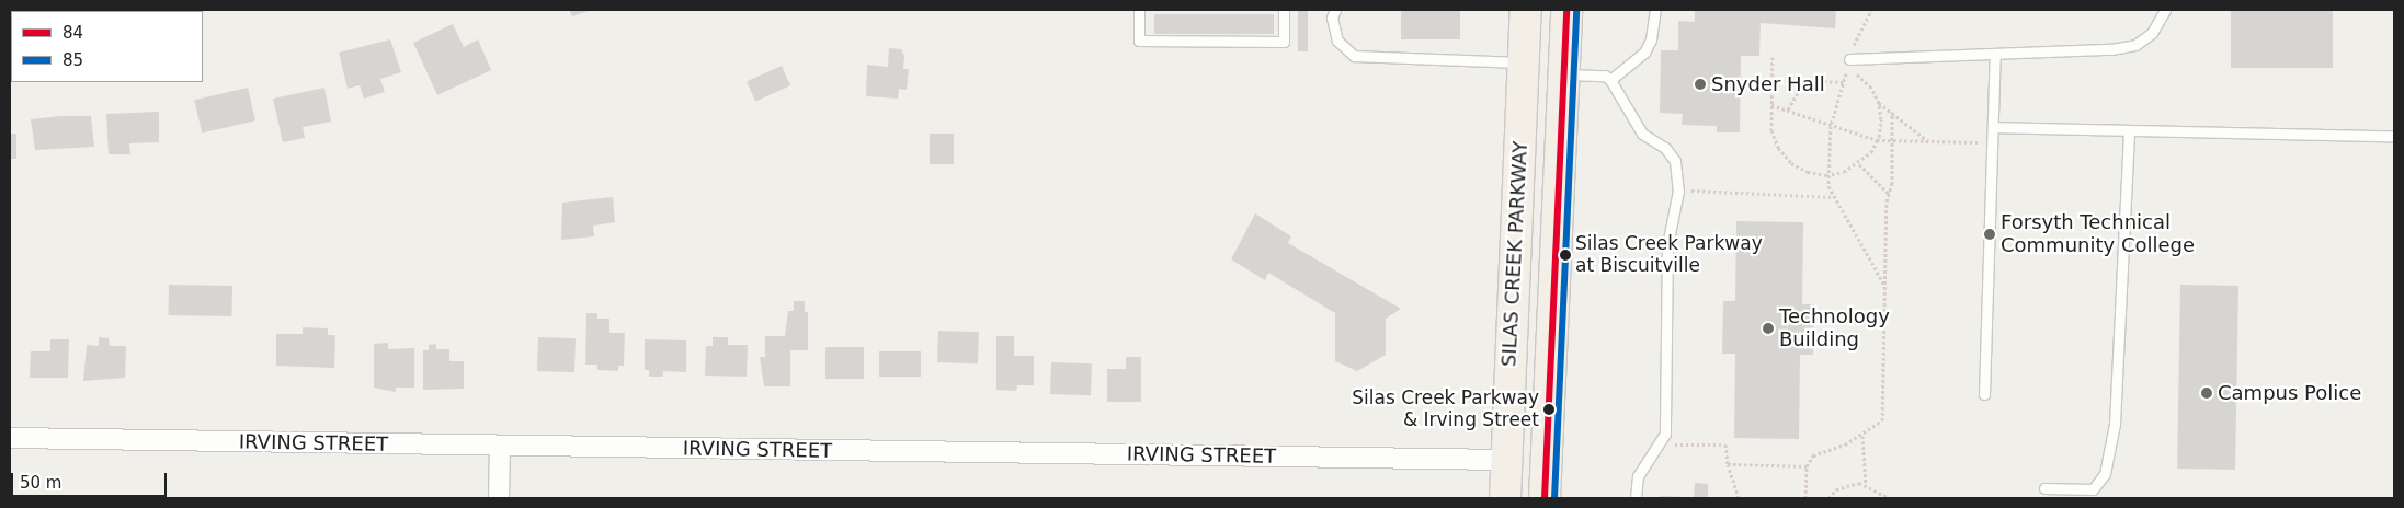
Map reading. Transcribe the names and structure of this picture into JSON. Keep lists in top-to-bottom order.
{
  "streets": {
    "main road": ["SILAS CREEK PARKWAY"],
    "street": ["IRVING STREET"]
  },
  "crossings": [
    ["SILAS CREEK PARKWAY", "IRVING STREET"]
  ],
  "places": [
    "Snyder Hall",
    "Forsyth Technical Community College",
    "Silas Creek Parkway at Biscuitville",
    "Technology Building",
    "Campus Police",
    "Silas Creek Parkway & Irving Street"
  ],
  "lines": ["transit line 84", "transit line 85"],
  "legend": ["84", "85"],
  "scale_bar": "50 m"
}
